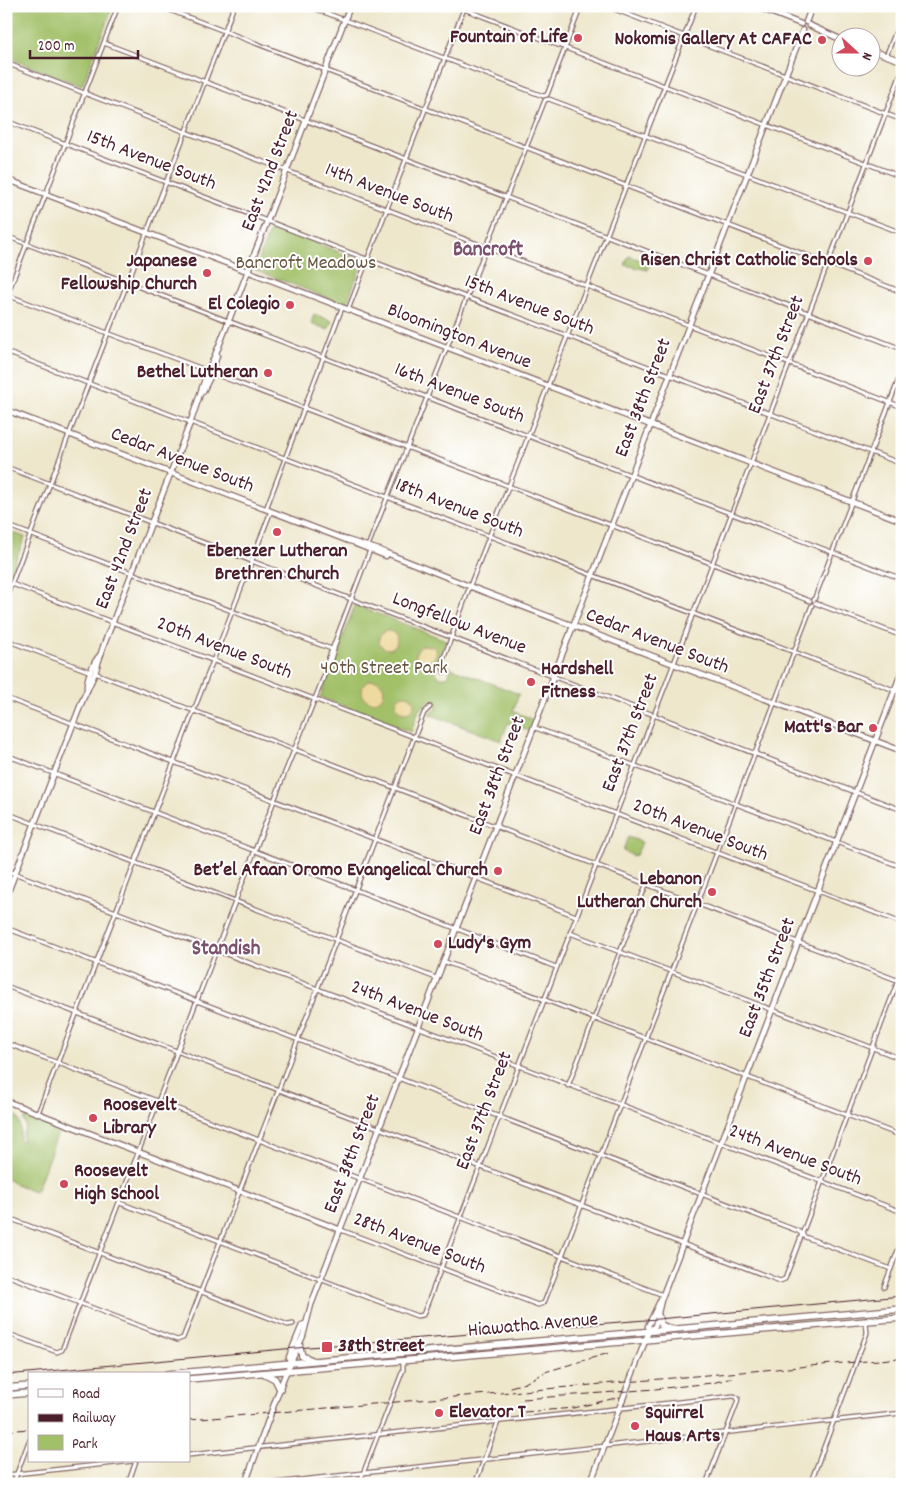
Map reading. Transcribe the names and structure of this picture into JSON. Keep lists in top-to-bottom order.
{
  "streets": {
    "highway": ["Hiawatha Avenue"],
    "street": [
      "15th Avenue South",
      "East 42nd Street",
      "14th Avenue South",
      "Bloomington Avenue",
      "East 37th Street",
      "16th Avenue South",
      "East 38th Street",
      "Cedar Avenue South",
      "18th Avenue South",
      "Longfellow Avenue",
      "20th Avenue South",
      "East 35th Street",
      "24th Avenue South",
      "28th Avenue South"
    ]
  },
  "crossings": [
    ["15th Avenue South", "East 42nd Street"],
    ["15th Avenue South", "East 37th Street"],
    ["15th Avenue South", "East 38th Street"],
    ["East 42nd Street", "14th Avenue South"],
    ["East 42nd Street", "Bloomington Avenue"],
    ["East 42nd Street", "16th Avenue South"],
    ["East 42nd Street", "Cedar Avenue South"],
    ["East 42nd Street", "18th Avenue South"],
    ["East 42nd Street", "Longfellow Avenue"],
    ["East 42nd Street", "20th Avenue South"],
    ["East 42nd Street", "24th Avenue South"],
    ["14th Avenue South", "East 37th Street"],
    ["14th Avenue South", "East 38th Street"],
    ["Bloomington Avenue", "East 37th Street"],
    ["Bloomington Avenue", "East 38th Street"],
    ["East 37th Street", "16th Avenue South"],
    ["East 37th Street", "East 38th Street"],
    ["East 37th Street", "Cedar Avenue South"],
    ["East 37th Street", "18th Avenue South"],
    ["East 37th Street", "Longfellow Avenue"],
    ["East 37th Street", "20th Avenue South"],
    ["East 37th Street", "24th Avenue South"],
    ["East 37th Street", "28th Avenue South"],
    ["16th Avenue South", "East 38th Street"],
    ["East 38th Street", "Cedar Avenue South"],
    ["East 38th Street", "18th Avenue South"],
    ["East 38th Street", "Longfellow Avenue"],
    ["East 38th Street", "20th Avenue South"],
    ["East 38th Street", "24th Avenue South"],
    ["East 38th Street", "28th Avenue South"],
    ["East 38th Street", "Hiawatha Avenue"],
    ["Cedar Avenue South", "East 35th Street"],
    ["18th Avenue South", "East 35th Street"],
    ["Longfellow Avenue", "East 35th Street"],
    ["20th Avenue South", "East 35th Street"],
    ["East 35th Street", "24th Avenue South"],
    ["East 35th Street", "Hiawatha Avenue"]
  ],
  "districts": ["Bancroft", "Standish"],
  "parks": ["Bancroft Meadows", "40th Street Park"],
  "places": {
    "other": [
      "Fountain of Life",
      "Nokomis Gallery At CAFAC",
      "Risen Christ Catholic Schools",
      "Japanese Fellowship Church",
      "El Colegio",
      "Bethel Lutheran",
      "Ebenezer Lutheran Brethren Church",
      "Hardshell Fitness",
      "Matt's Bar",
      "Bet’el Afaan Oromo Evangelical Church",
      "Lebanon Lutheran Church",
      "Ludy's Gym",
      "Roosevelt Library",
      "Roosevelt High School",
      "Elevator T",
      "Squirrel Haus Arts"
    ],
    "transit": ["38th Street"]
  },
  "legend": ["Road", "Railway", "Park"],
  "scale_bar": "200 m",
  "north": "right"
}
